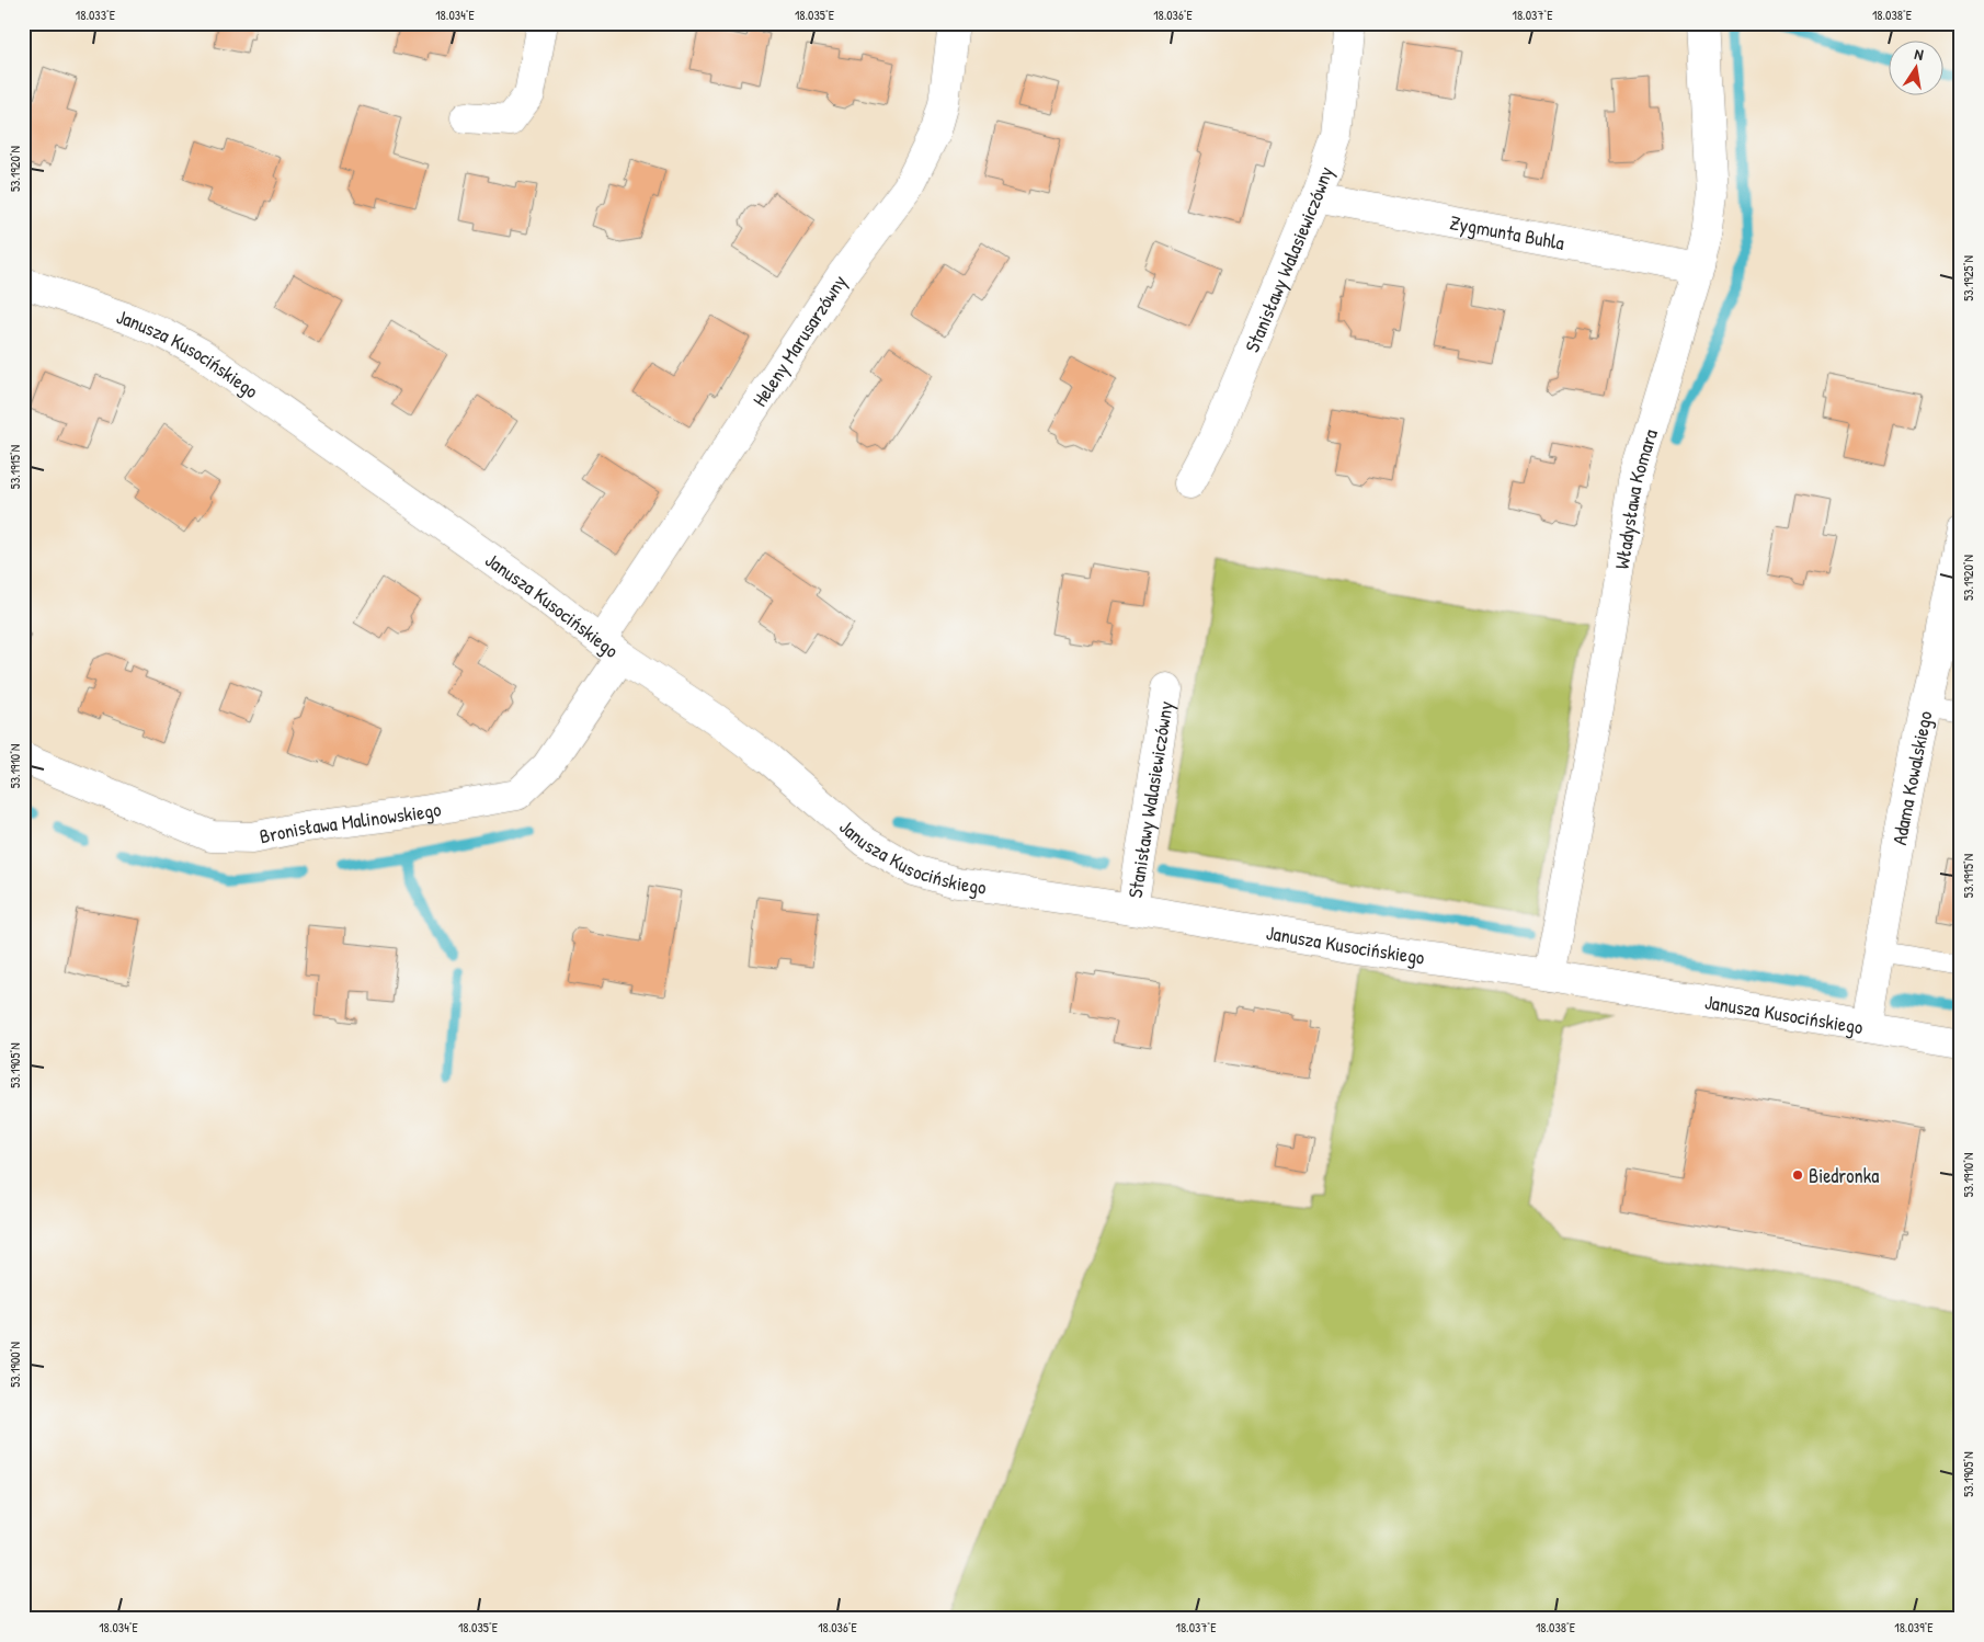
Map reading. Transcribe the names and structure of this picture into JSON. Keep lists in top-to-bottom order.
{
  "streets": {
    "street": [
      "Zygmunta Buhla",
      "Stanisławy Walasiewiczówny",
      "Heleny Marusarzówny",
      "Janusza Kusocińskiego",
      "Władysława Komara",
      "Adama Kowalskiego",
      "Bronisława Malinowskiego"
    ]
  },
  "crossings": [
    ["Zygmunta Buhla", "Stanisławy Walasiewiczówny"],
    ["Zygmunta Buhla", "Władysława Komara"],
    ["Stanisławy Walasiewiczówny", "Janusza Kusocińskiego"],
    ["Heleny Marusarzówny", "Janusza Kusocińskiego"],
    ["Heleny Marusarzówny", "Bronisława Malinowskiego"],
    ["Janusza Kusocińskiego", "Władysława Komara"],
    ["Janusza Kusocińskiego", "Adama Kowalskiego"],
    ["Janusza Kusocińskiego", "Bronisława Malinowskiego"]
  ],
  "places": ["Biedronka"],
  "north": "top",
  "coordinates": [
    "18.033°E",
    "18.034°E",
    "18.035°E",
    "18.036°E",
    "18.037°E",
    "18.038°E",
    "53.1920°N",
    "53.1925°N",
    "53.1915°N",
    "53.1910°N",
    "53.1905°N",
    "53.1900°N",
    "18.039°E"
  ]
}
